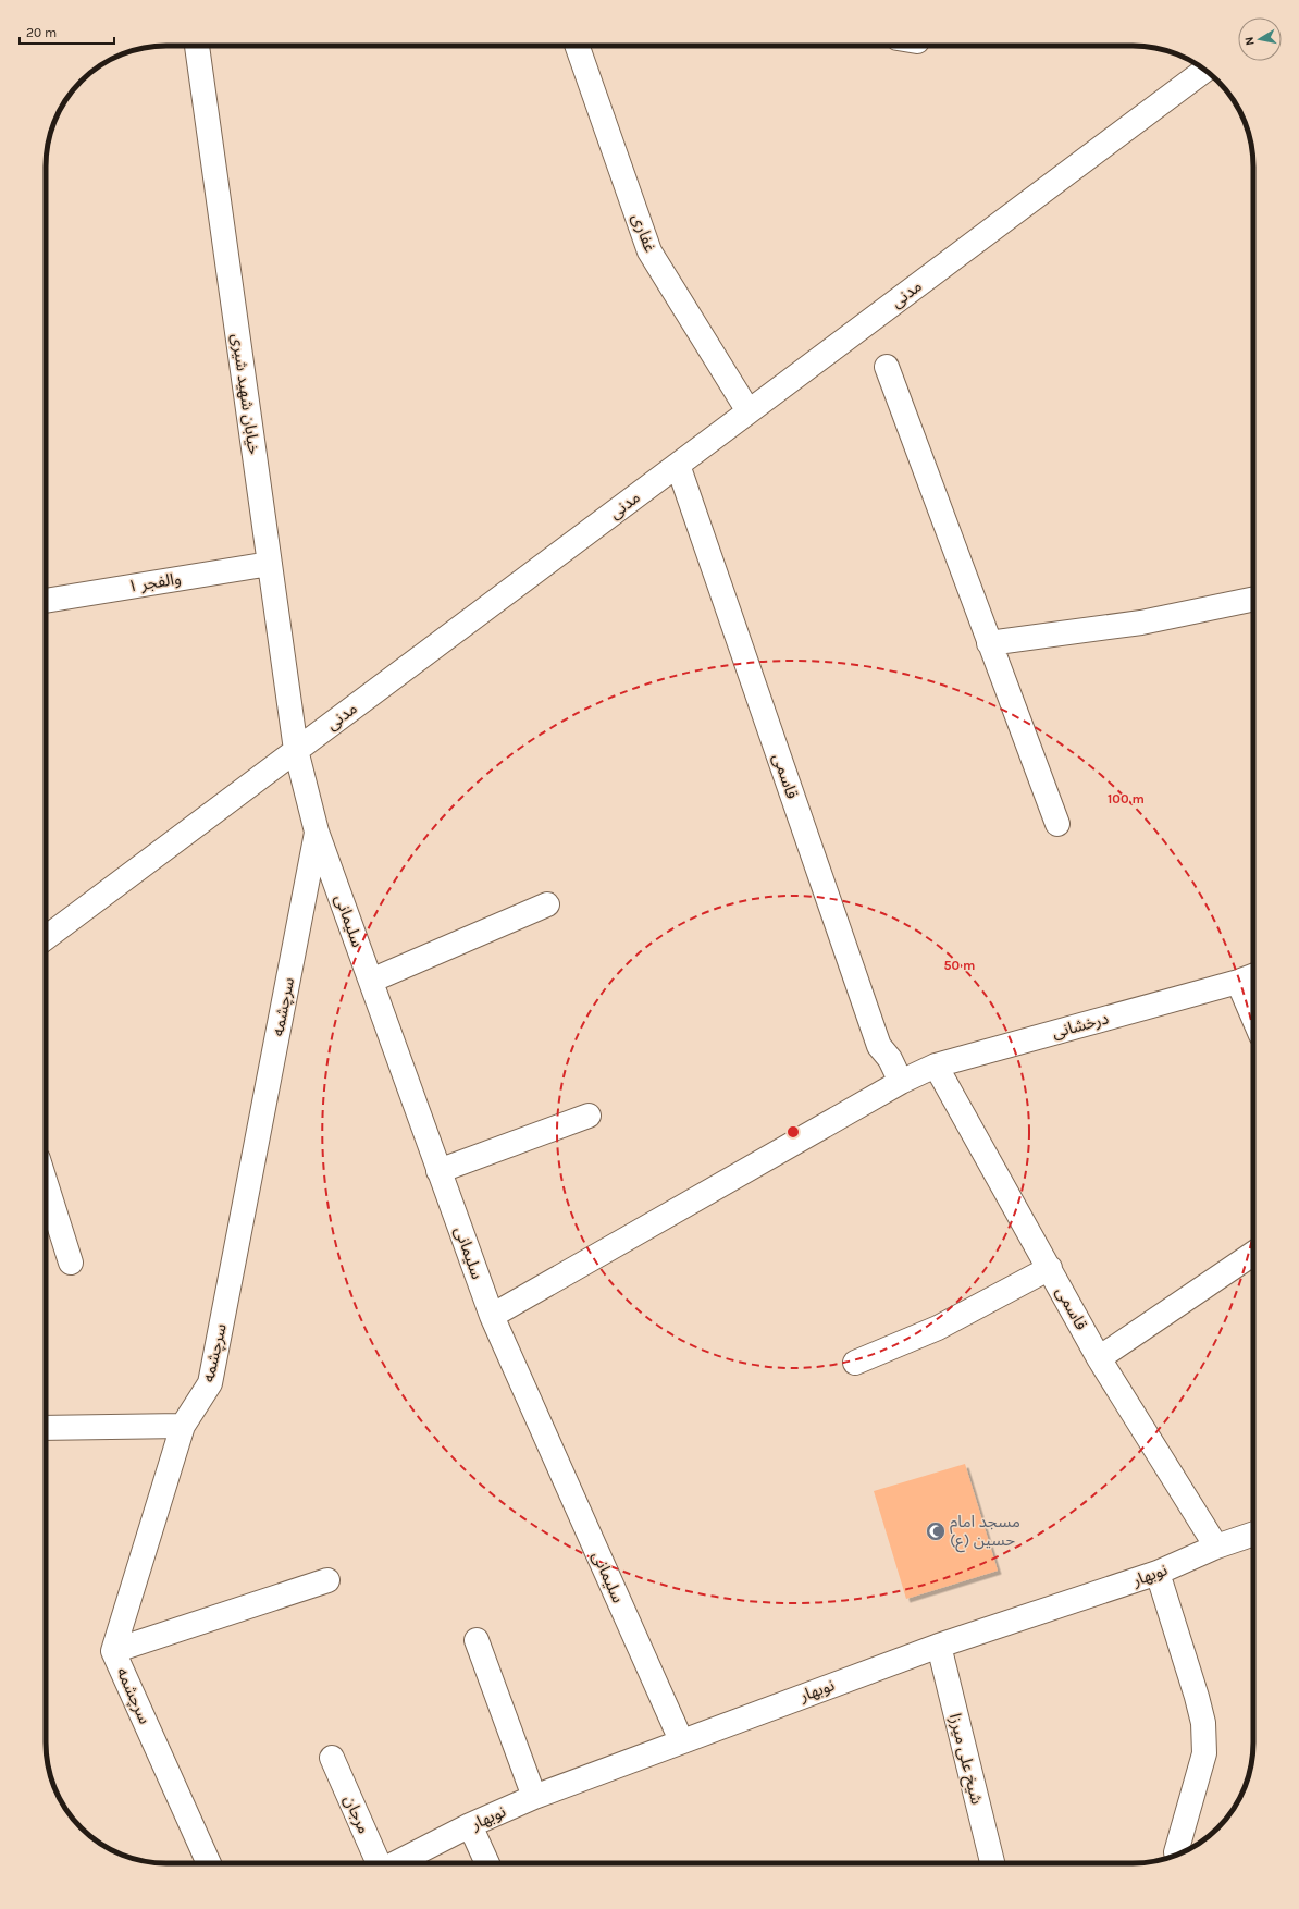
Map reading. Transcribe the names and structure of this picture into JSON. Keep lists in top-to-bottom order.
{
  "streets": {
    "street": [
      "غفاری",
      "مدنی",
      "خیابان شهید شیری",
      "والفجر ۱",
      "قاسمی",
      "سلیمانی",
      "سرچشمه",
      "درخشانی",
      "نوبهار",
      "شیخ علی میرزا",
      "مرجان"
    ]
  },
  "crossings": [
    ["غفاری", "مدنی"],
    ["مدنی", "خیابان شهید شیری"],
    ["مدنی", "قاسمی"],
    ["مدنی", "سلیمانی"],
    ["خیابان شهید شیری", "والفجر ۱"],
    ["خیابان شهید شیری", "سلیمانی"],
    ["قاسمی", "درخشانی"],
    ["قاسمی", "نوبهار"],
    ["سلیمانی", "سرچشمه"],
    ["سلیمانی", "درخشانی"],
    ["سلیمانی", "نوبهار"],
    ["نوبهار", "شیخ علی میرزا"]
  ],
  "places": {
    "mosque": ["مسجد امام حسین (ع)"]
  },
  "scale_bar": "20 m",
  "north": "left",
  "rings": ["100 m", "50 m"]
}
